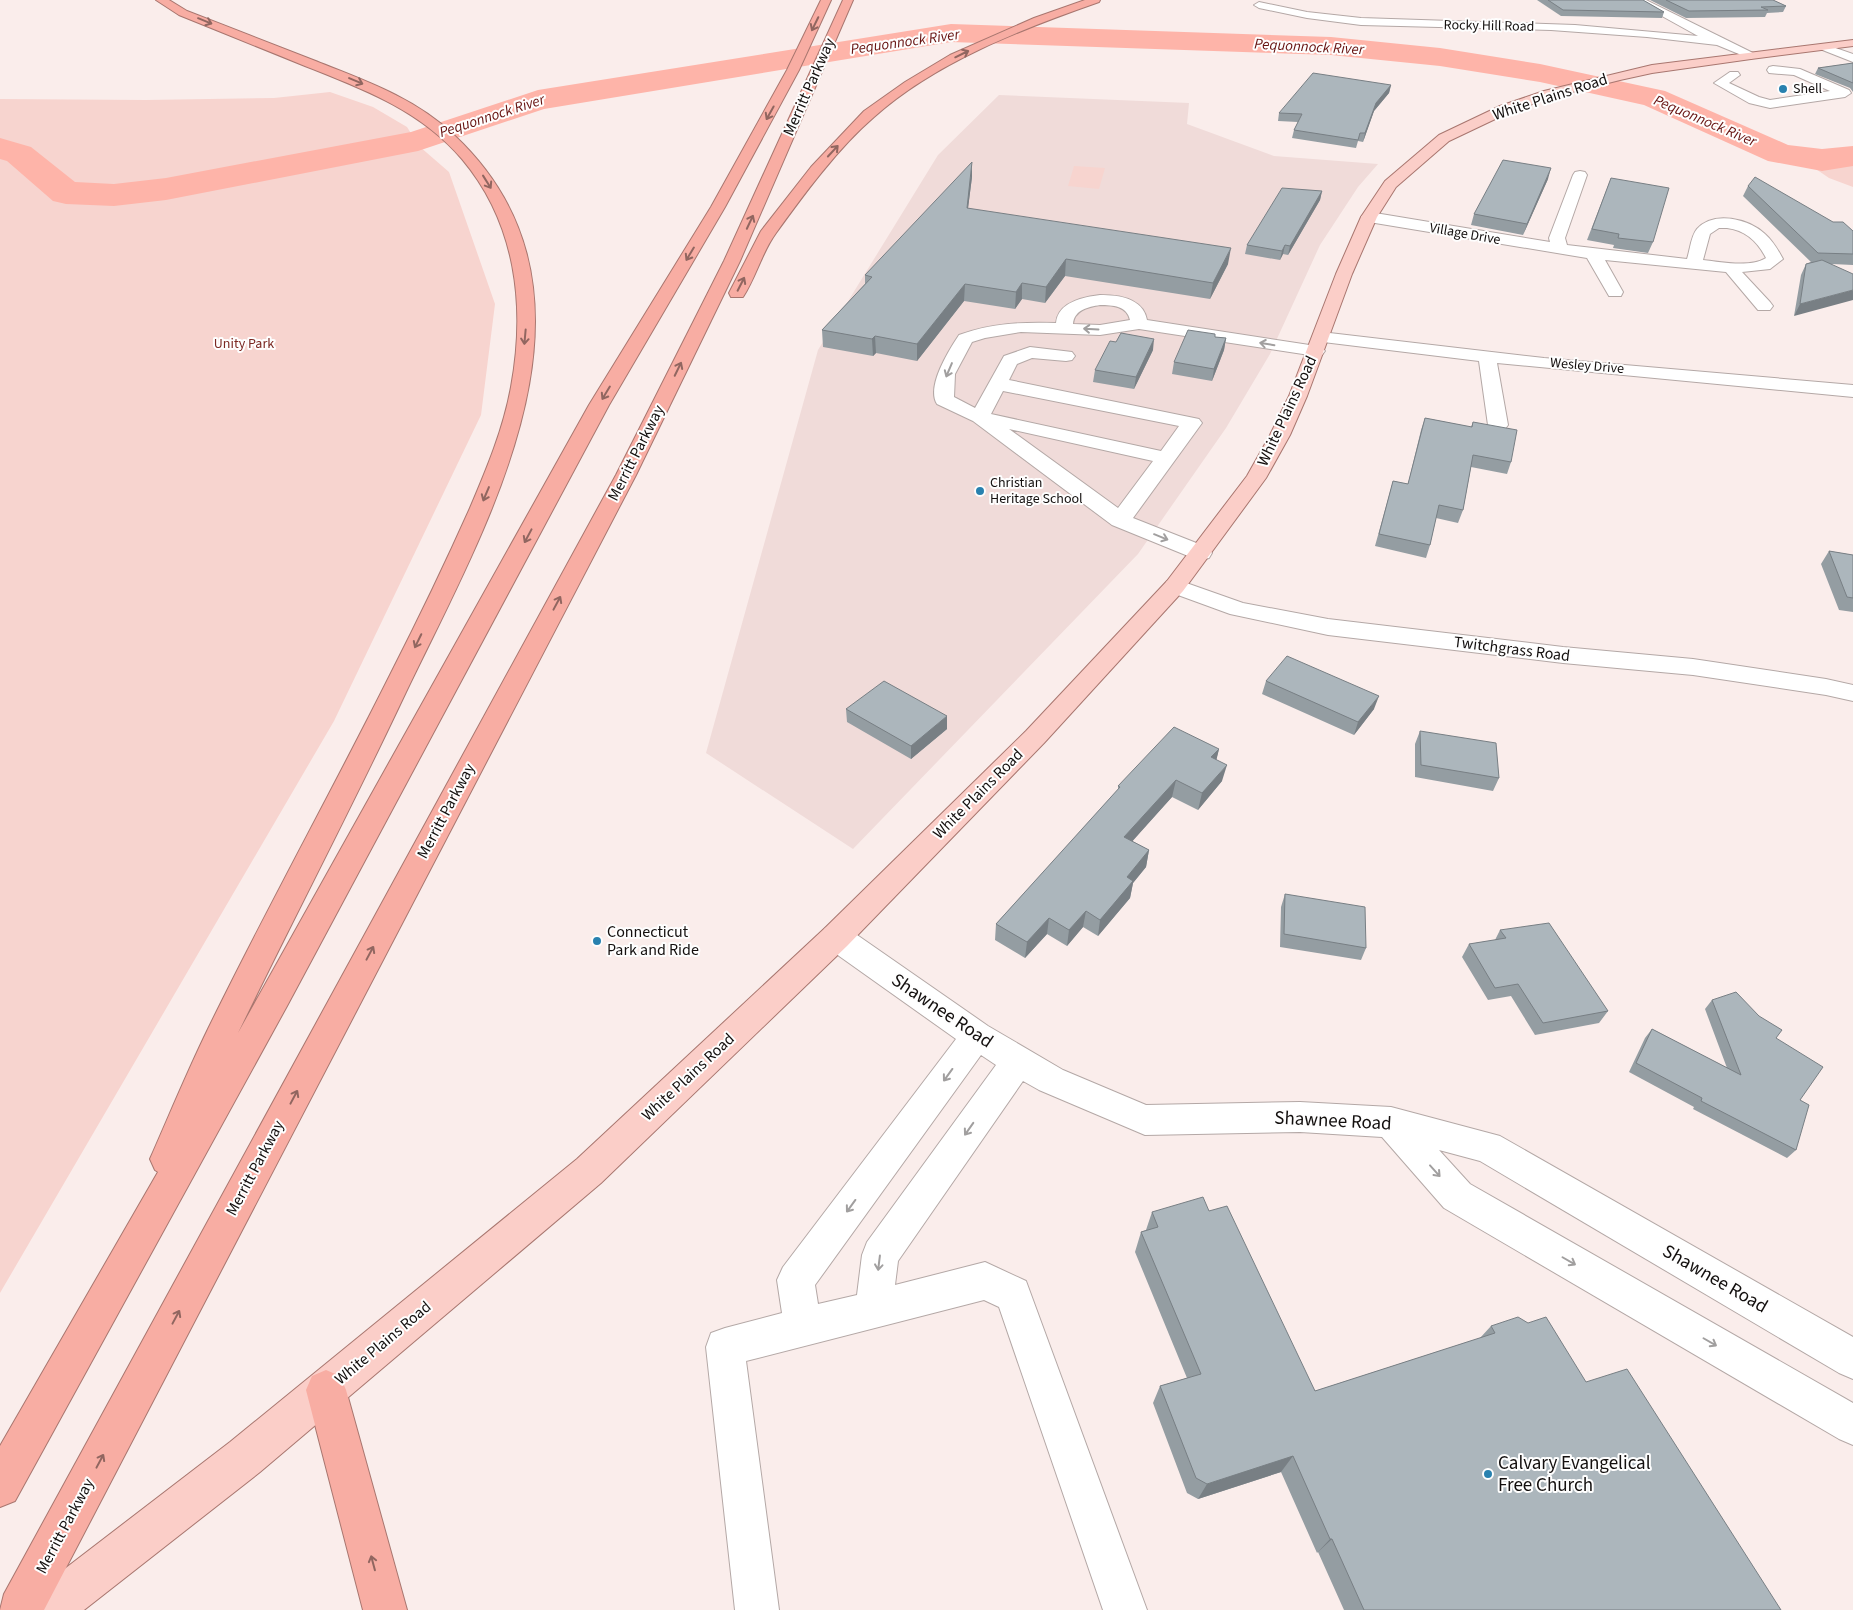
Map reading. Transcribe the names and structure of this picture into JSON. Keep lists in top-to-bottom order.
{
  "streets": {
    "highway": ["Merritt Parkway"],
    "main road": ["White Plains Road"],
    "street": [
      "Rocky Hill Road",
      "Village Drive",
      "Wesley Drive",
      "Twitchgrass Road",
      "Shawnee Road"
    ]
  },
  "crossings": [
    ["White Plains Road", "Village Drive"],
    ["White Plains Road", "Wesley Drive"],
    ["White Plains Road", "Twitchgrass Road"],
    ["White Plains Road", "Shawnee Road"]
  ],
  "water": ["Pequonnock River"],
  "parks": ["Unity Park"],
  "places": [
    "Shell",
    "Christian Heritage School",
    "Connecticut Park and Ride",
    "Calvary Evangelical Free Church"
  ]
}
